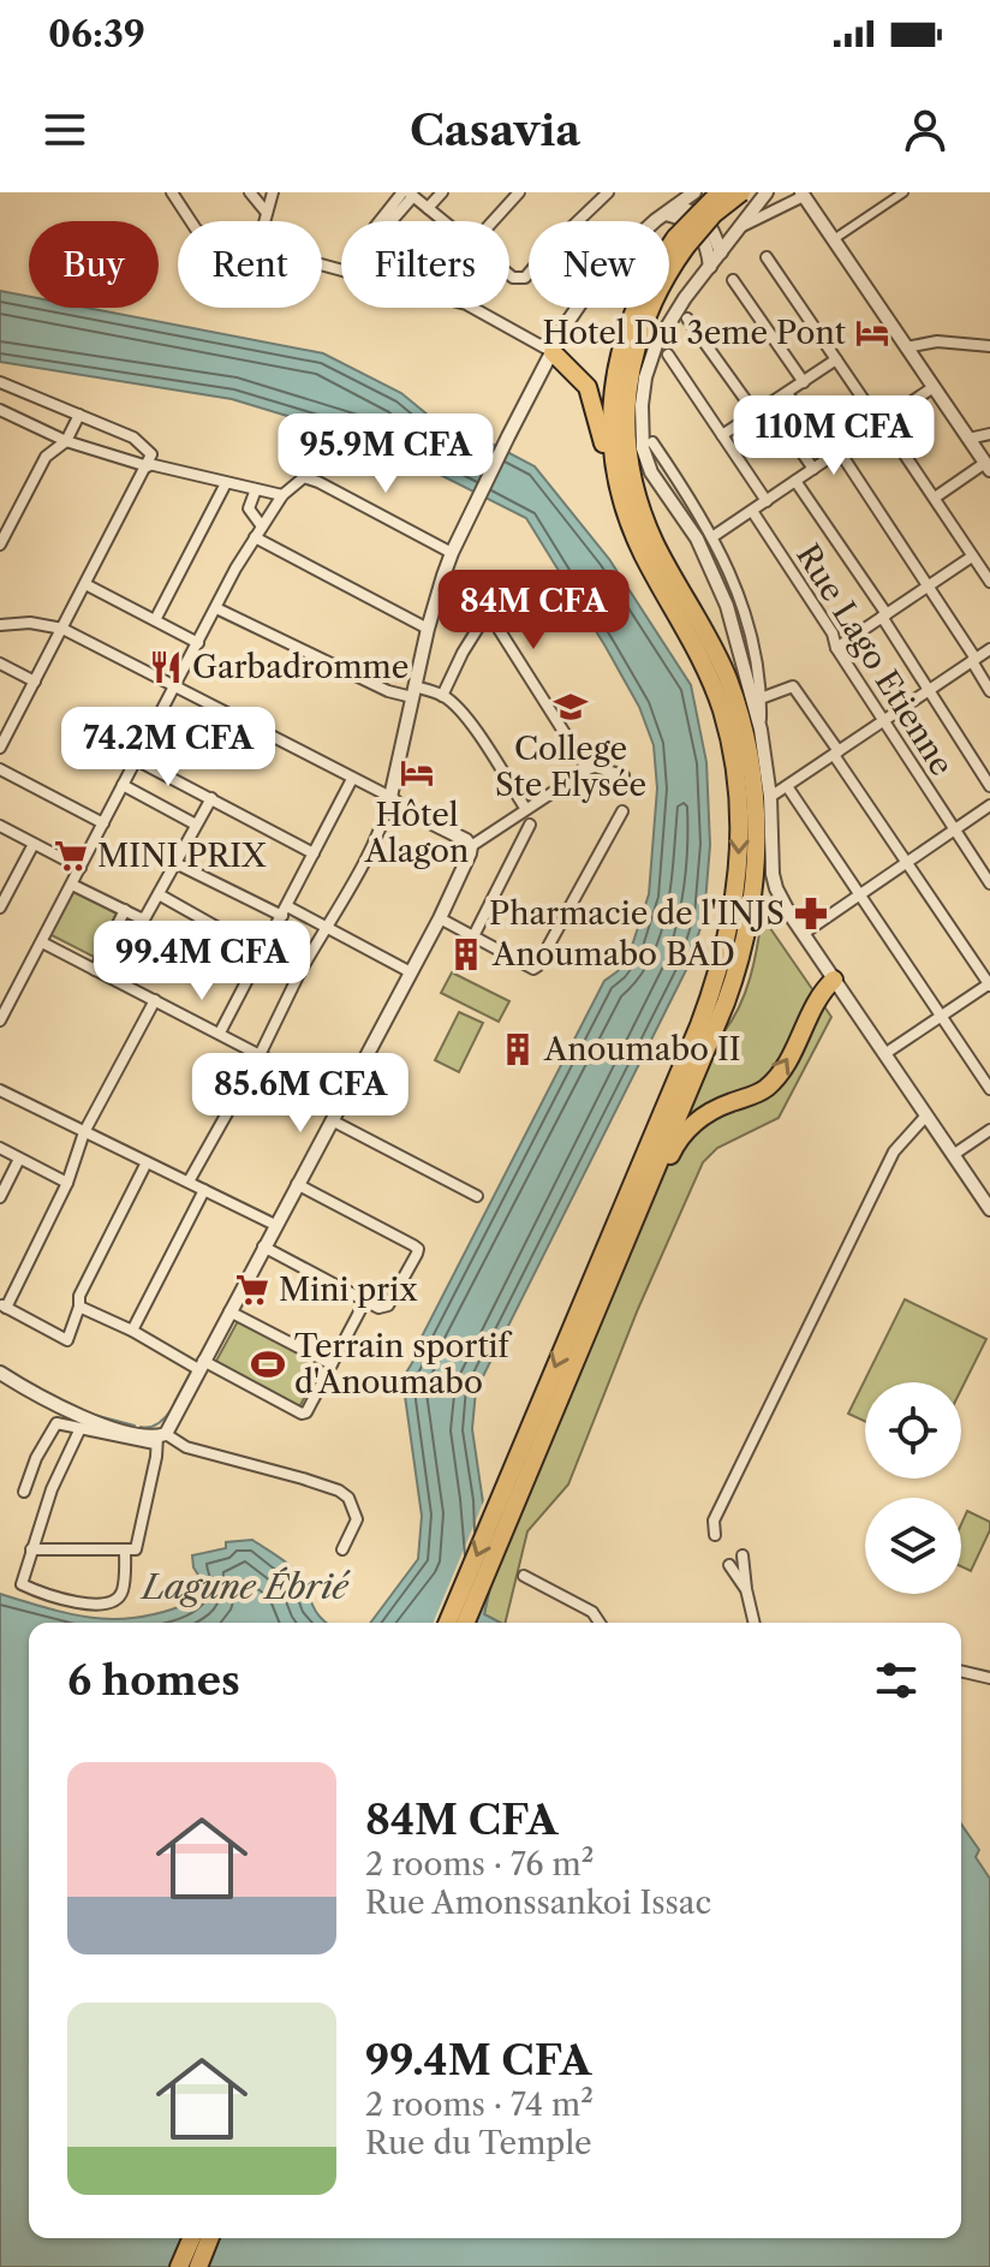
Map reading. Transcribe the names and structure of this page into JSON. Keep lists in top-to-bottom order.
{
  "streets": {
    "street": ["Rue Lago Etienne"]
  },
  "water": ["Lagune Ébrié"],
  "places": {
    "hotel": ["Hotel Du 3eme Pont", "Hôtel Alagon"],
    "restaurant": ["Garbadromme"],
    "school or university": ["College Ste Elysée"],
    "supermarket": ["MINI PRIX", "Mini prix"],
    "pharmacy": ["Pharmacie de l'INJS"],
    "building": ["Anoumabo BAD", "Anoumabo II"],
    "sports": ["Terrain sportif d'Anoumabo"]
  },
  "page": {
    "status": "06:39",
    "header": "Casavia",
    "chip": [
      "Buy",
      "Rent",
      "Filters",
      "New"
    ],
    "price": [
      "110M CFA",
      "95.9M CFA",
      "84M CFA",
      "74.2M CFA",
      "99.4M CFA",
      "85.6M CFA"
    ],
    "heading": "6 homes",
    "list": [
      {
        "name": "84M CFA",
        "note": "2 rooms · 76 m² · Rue Amonssankoi Issac"
      },
      {
        "name": "99.4M CFA",
        "note": "2 rooms · 74 m² · Rue du Temple"
      }
    ]
  }
}
